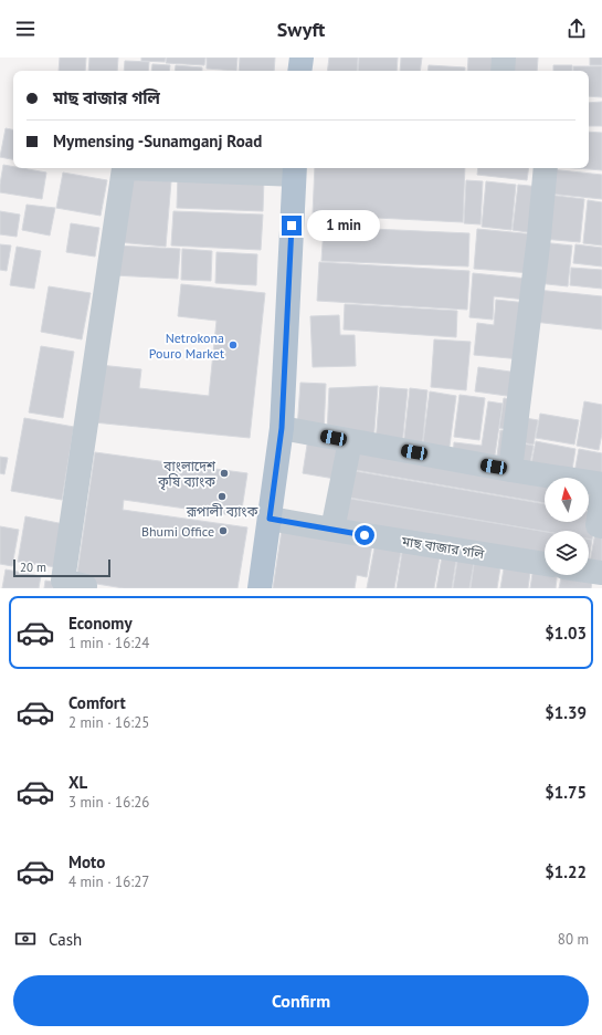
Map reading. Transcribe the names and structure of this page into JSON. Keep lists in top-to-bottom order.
{
  "streets": {
    "street": ["মাছ বাজার গলি"]
  },
  "places": [
    "Netrokona Pouro Market",
    "বাংলাদেশ কৃষি ব্যাংক",
    "রূপালী ব্যাংক",
    "Bhumi Office"
  ],
  "scale_bar": "20 m",
  "north": "top",
  "page": {
    "header": "Swyft",
    "banner": ["মাছ বাজার গলি", "Mymensing -Sunamganj Road"],
    "bubble": "1 min",
    "scale": "20 m",
    "list": [
      {
        "name": "Economy",
        "note": "1 min · 16:24",
        "value": "$1.03"
      },
      {
        "name": "Comfort",
        "note": "2 min · 16:25",
        "value": "$1.39"
      },
      {
        "name": "XL",
        "note": "3 min · 16:26",
        "value": "$1.75"
      },
      {
        "name": "Moto",
        "note": "4 min · 16:27",
        "value": "$1.22"
      }
    ],
    "pay": ["Cash", "80 m"],
    "buttons": "Confirm"
  }
}
